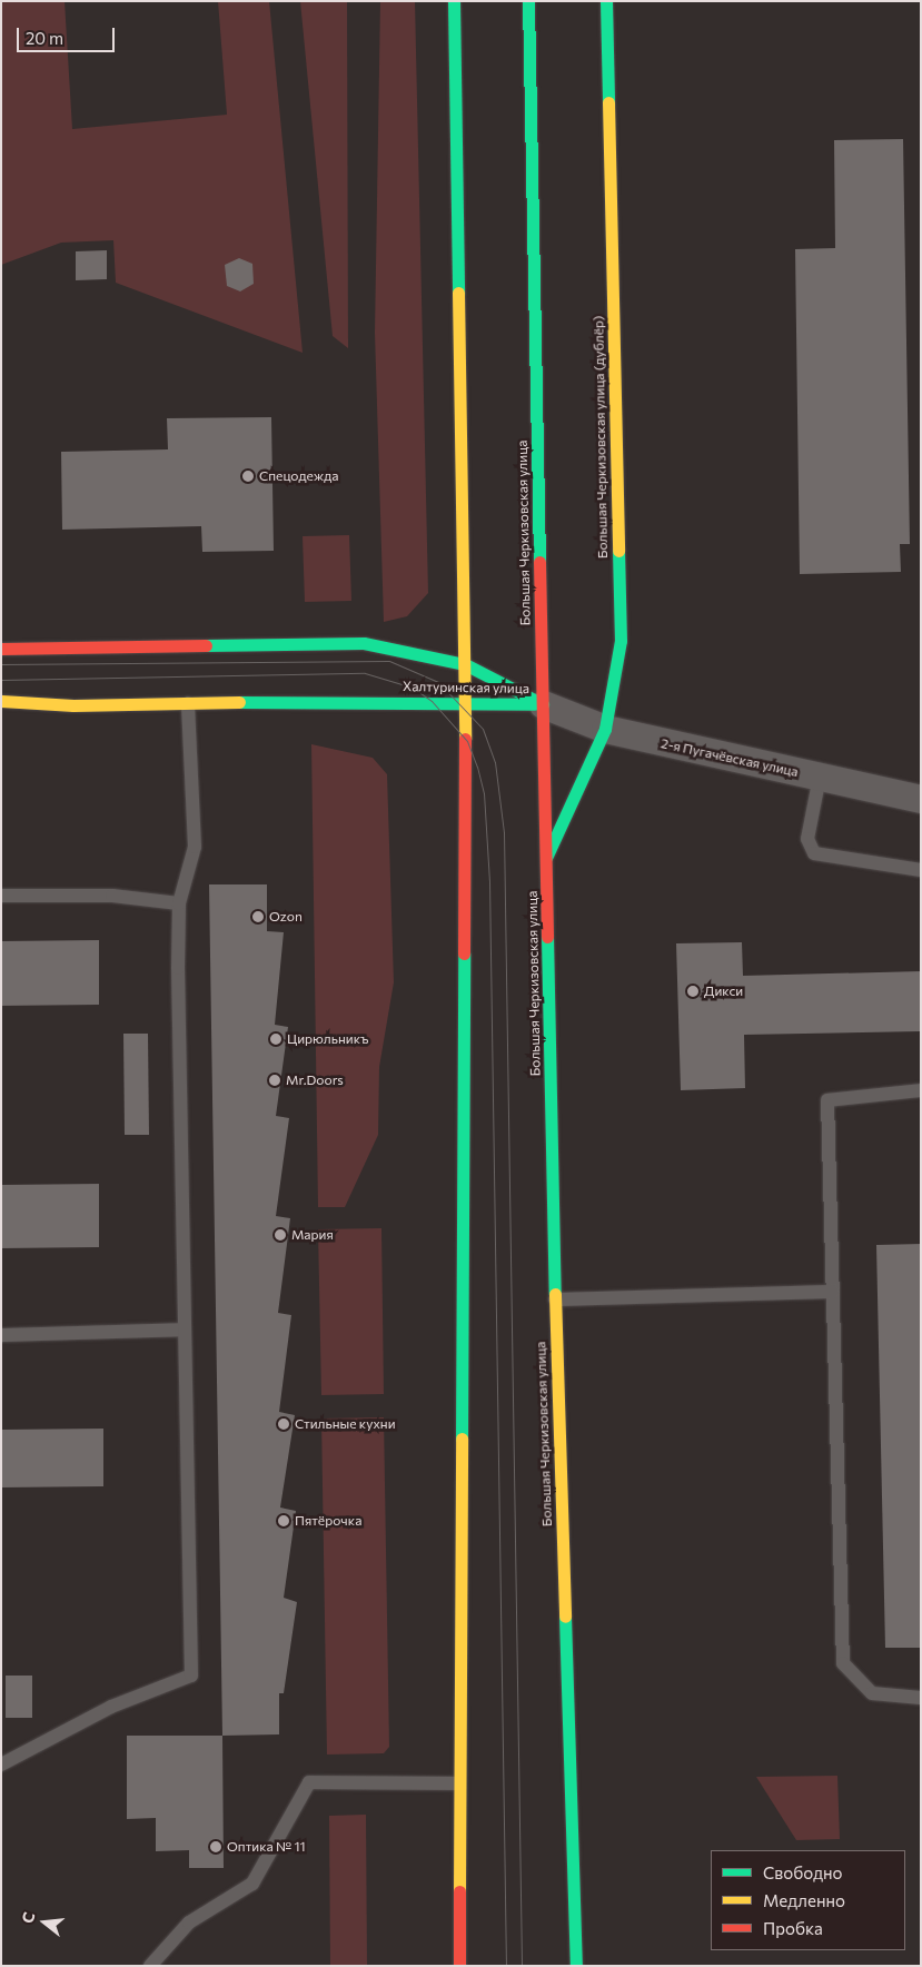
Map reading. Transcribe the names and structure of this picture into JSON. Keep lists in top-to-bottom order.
{
  "streets": {
    "main road": ["Большая Черкизовская улица (дублёр)", "Большая Черкизовская улица", "Халтуринская улица"],
    "street": ["2-я Пугачёвская улица"]
  },
  "crossings": [
    ["Большая Черкизовская улица (дублёр)", "Большая Черкизовская улица"],
    ["Большая Черкизовская улица (дублёр)", "2-я Пугачёвская улица"],
    ["Большая Черкизовская улица", "Халтуринская улица"],
    ["Большая Черкизовская улица", "2-я Пугачёвская улица"],
    ["Халтуринская улица", "2-я Пугачёвская улица"]
  ],
  "places": [
    "Спецодежда",
    "Ozon",
    "Дикси",
    "Цирюльникъ",
    "Mr.Doors",
    "Мария",
    "Стильные кухни",
    "Пятёрочка",
    "Оптика № 11"
  ],
  "legend": ["Свободно", "Медленно", "Пробка"],
  "scale_bar": "20 m",
  "north": "left"
}
